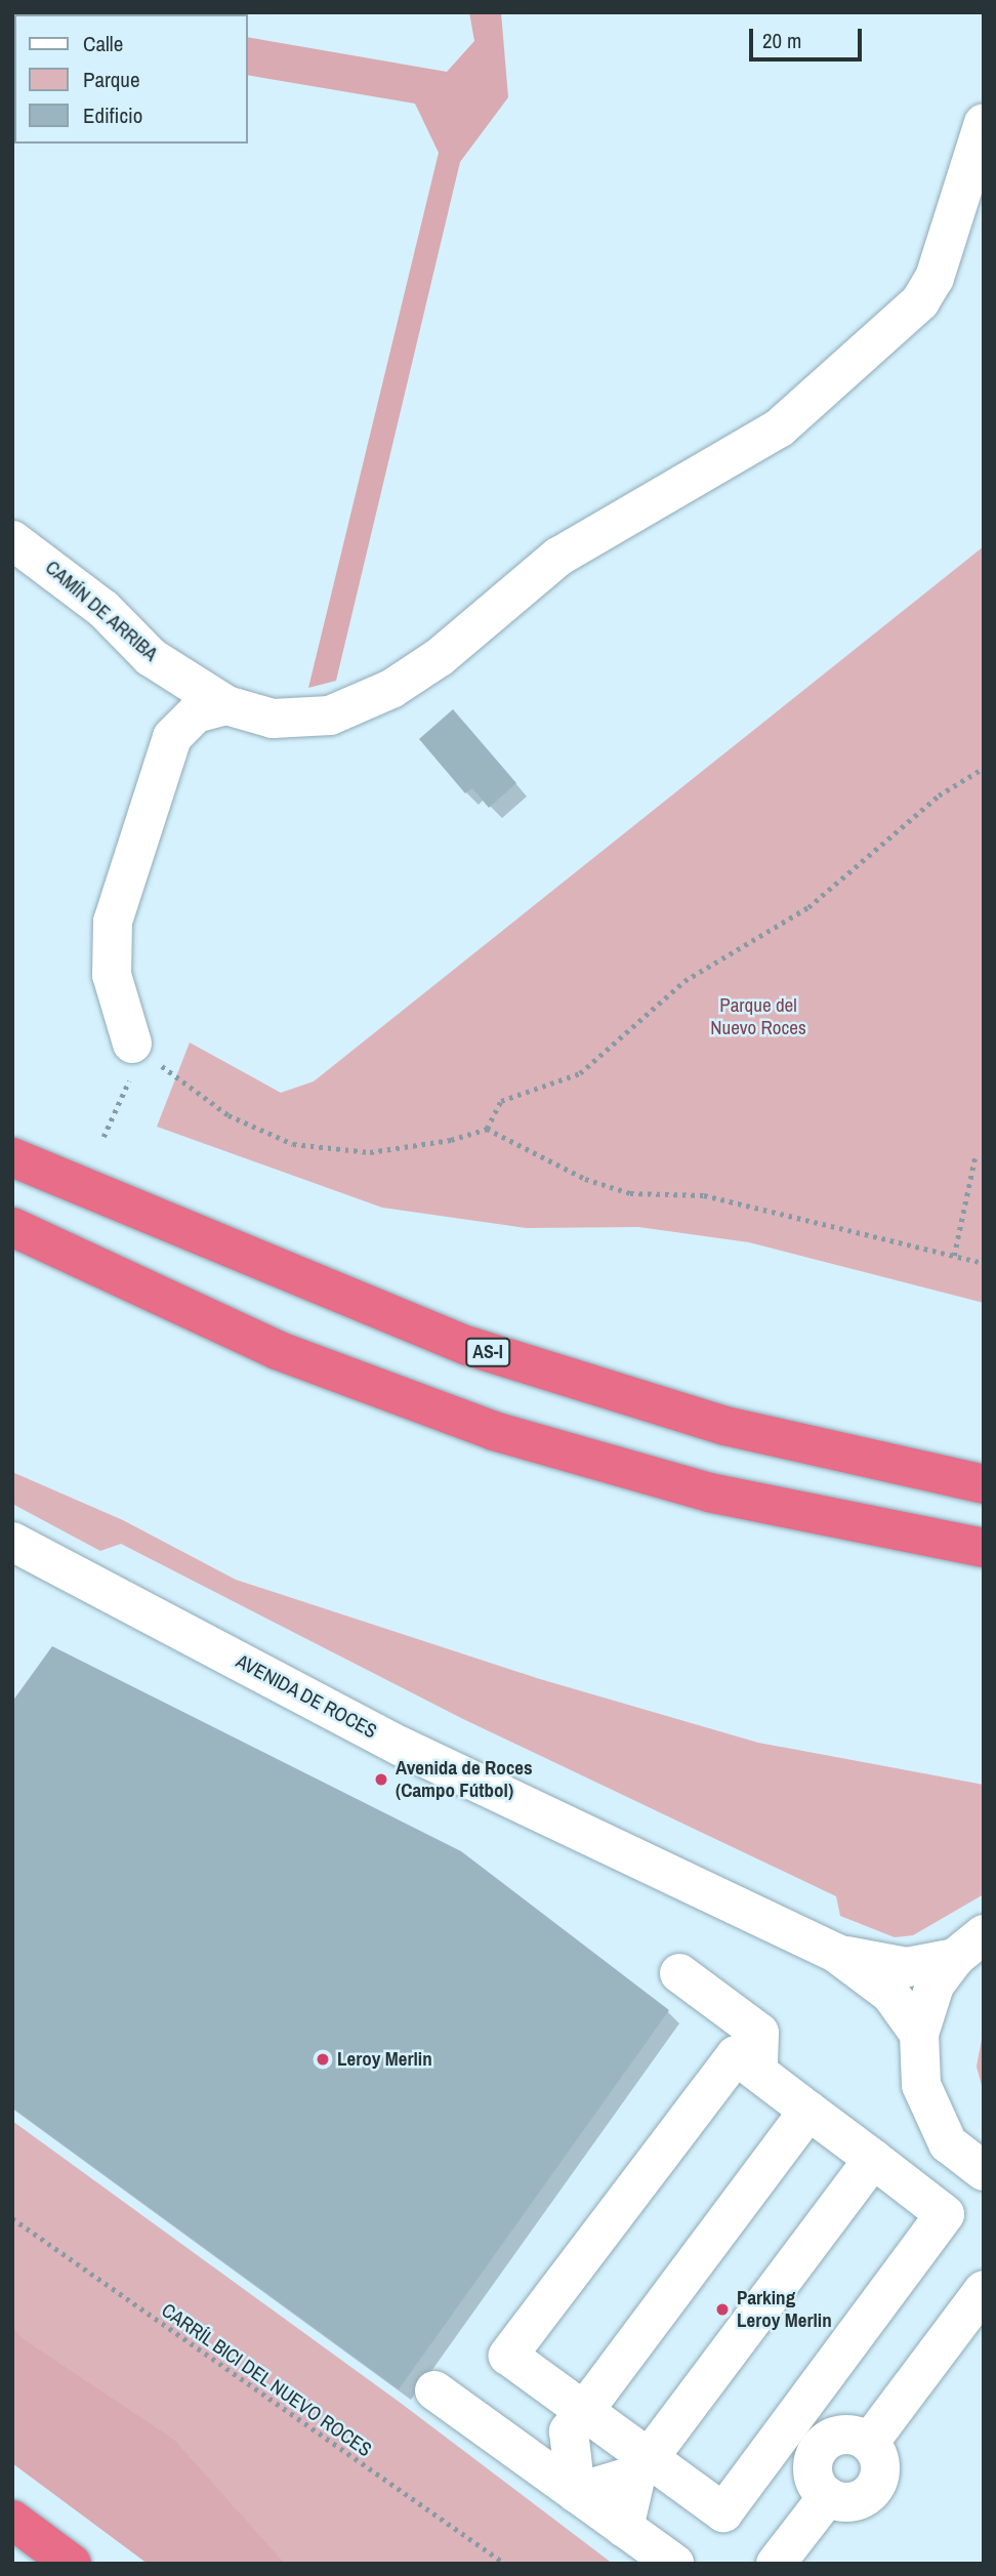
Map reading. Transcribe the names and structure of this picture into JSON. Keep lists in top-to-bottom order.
{
  "streets": {
    "highway": ["AS-I"],
    "street": ["CAMÍN DE ARRIBA", "AVENIDA DE ROCES"],
    "path": ["CARRÍL BICI DEL NUEVO ROCES"]
  },
  "parks": ["Parque del Nuevo Roces"],
  "places": ["Avenida de Roces (Campo Fútbol)", "Leroy Merlin", "Parking Leroy Merlin"],
  "legend": ["Calle", "Parque", "Edificio"],
  "scale_bar": "20 m"
}
